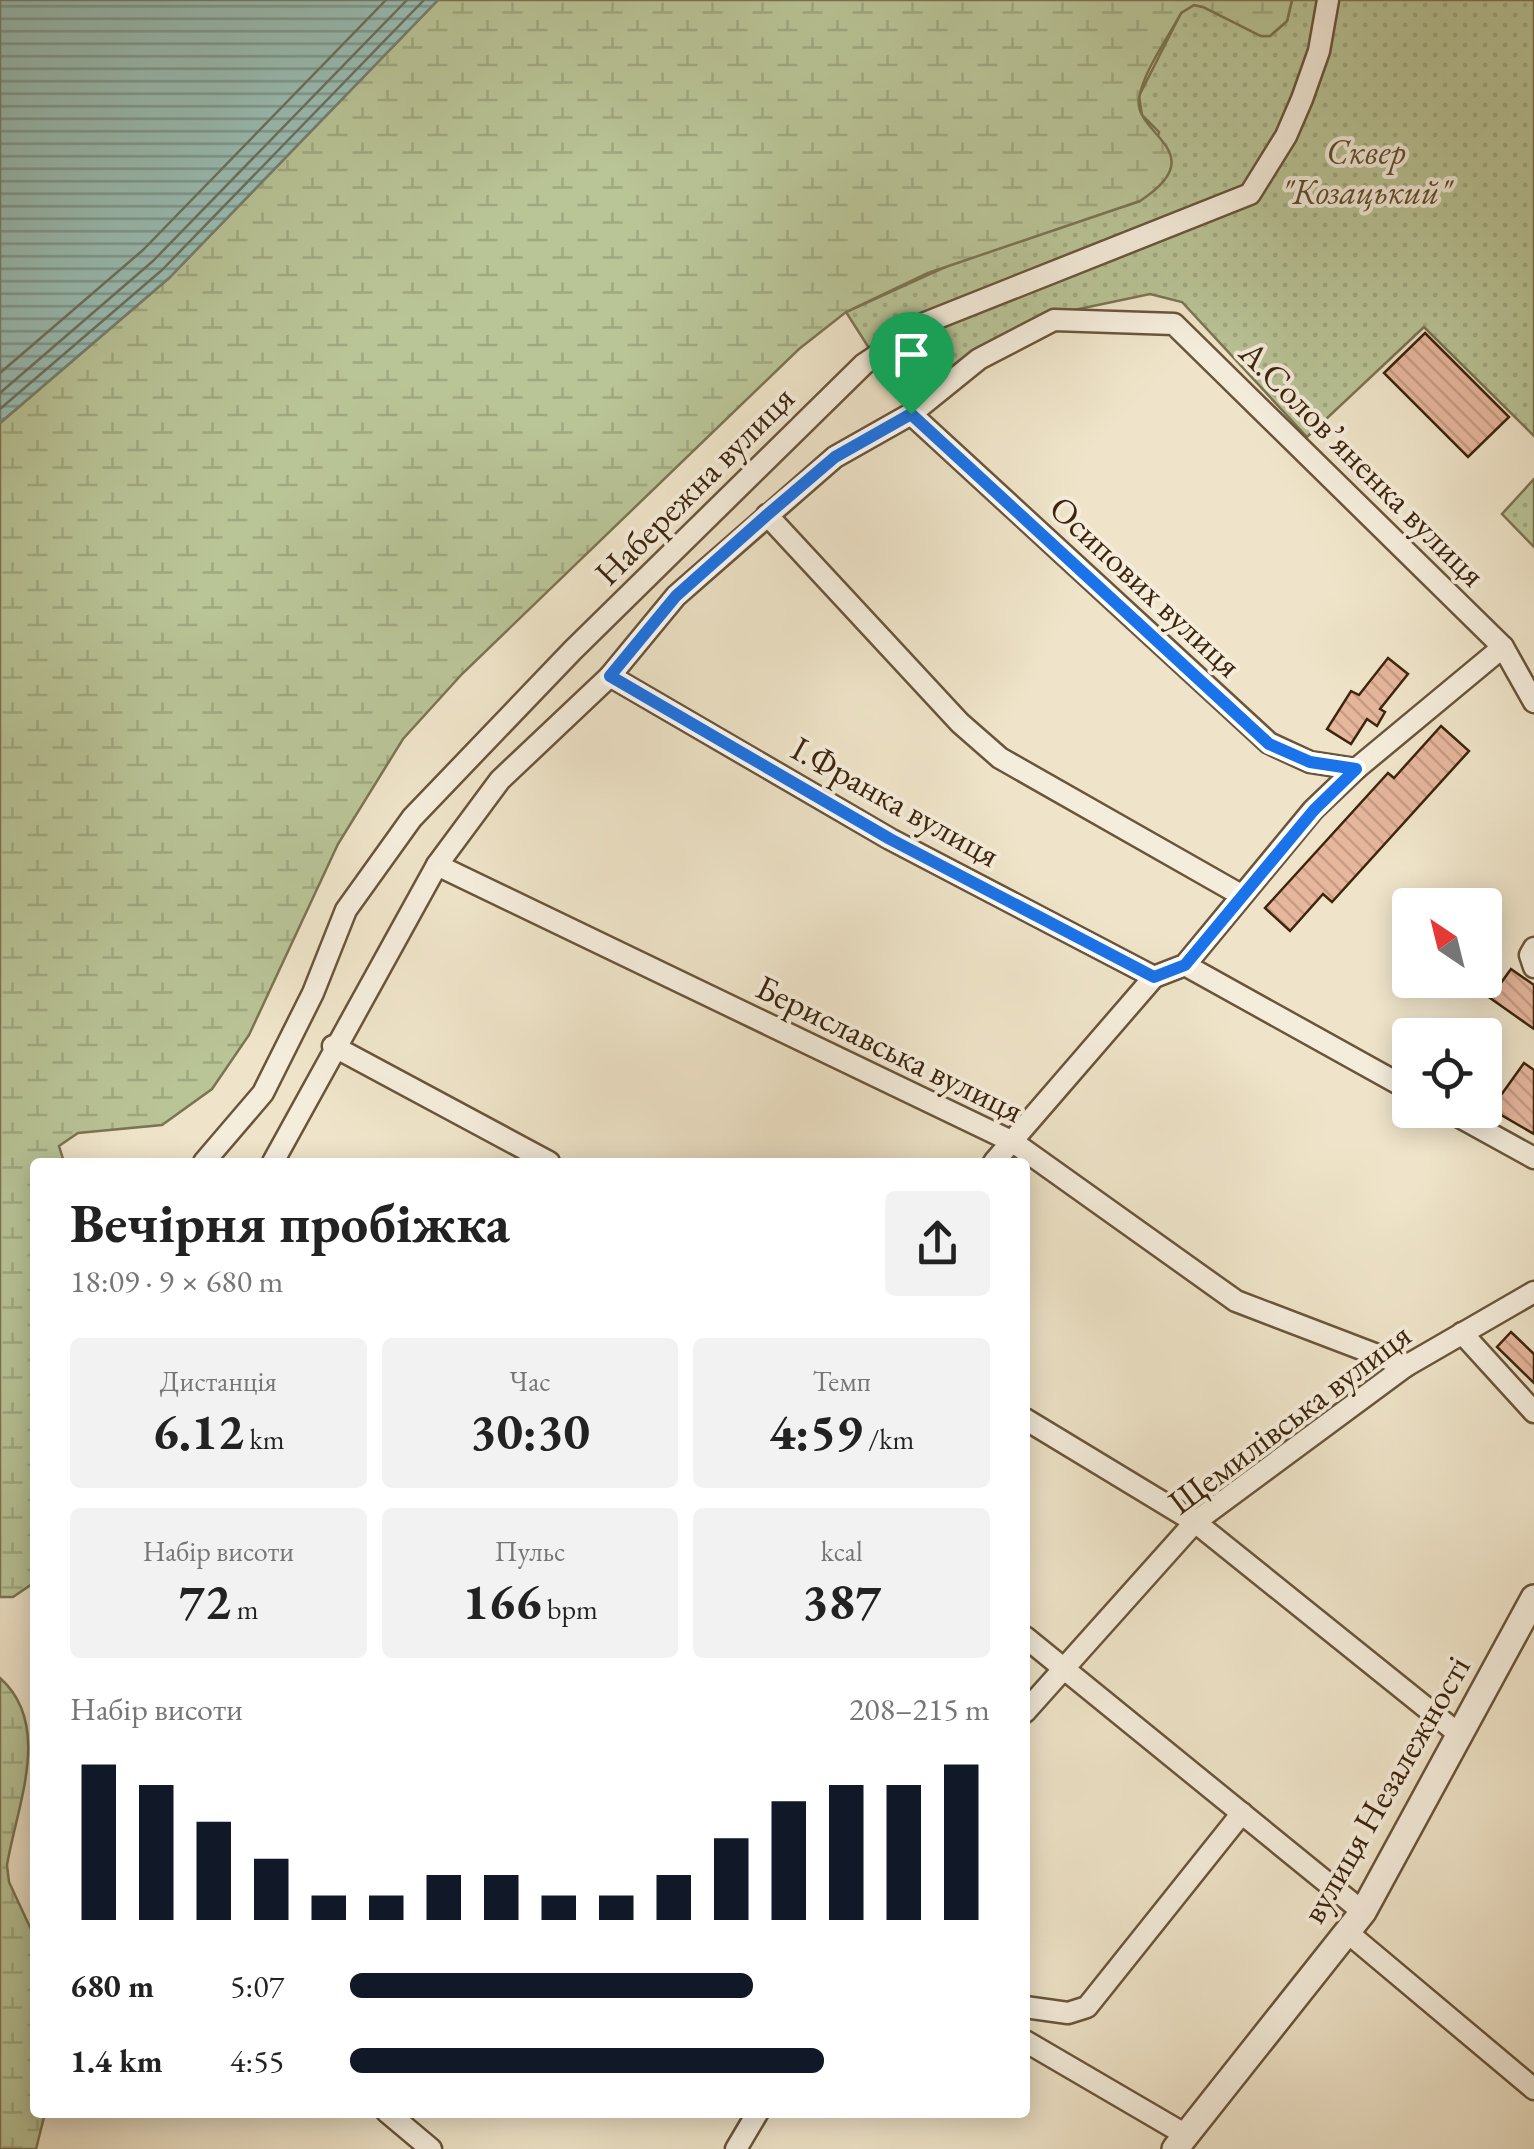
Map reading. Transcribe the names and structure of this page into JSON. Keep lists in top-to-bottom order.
{
  "streets": {
    "street": [
      "А.Солов’яненка вулиця",
      "Набережна вулиця",
      "Осипових вулиця",
      "І.Франка вулиця",
      "Бериславська вулиця",
      "Щемилівська вулиця",
      "вулиця Незалежності"
    ]
  },
  "crossings": [
    ["А.Солов’яненка вулиця", "Осипових вулиця"],
    ["Бериславська вулиця", "Щемилівська вулиця"]
  ],
  "parks": ["Сквер \"Козацький\""],
  "north": "top left",
  "page": {
    "heading": ["Вечірня пробіжка", "18:09 · 9 × 680 m"],
    "stats": [
      ["Дистанція", "6.12 km"],
      ["Час", "30:30"],
      ["Темп", "4:59 /km"],
      ["Набір висоти", "72 m"],
      ["Пульс", "166 bpm"],
      ["kcal", "387"]
    ],
    "chart": ["Набір висоти", "208–215 m"],
    "list": [
      {
        "name": "680 m",
        "note": "5:07"
      },
      {
        "name": "1.4 km",
        "note": "4:55"
      }
    ]
  }
}
